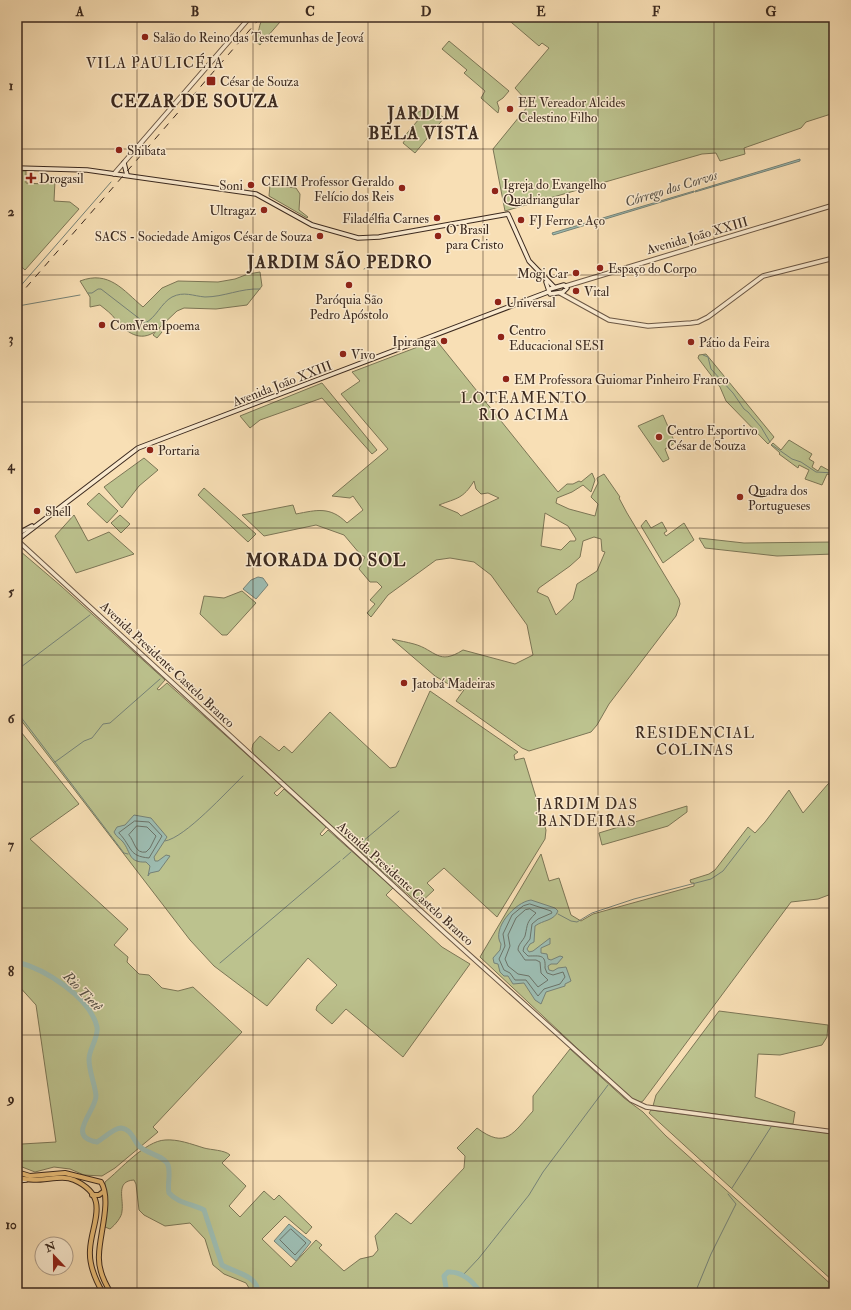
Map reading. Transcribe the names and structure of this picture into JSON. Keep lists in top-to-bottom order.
{
  "streets": {
    "street": ["Avenida João XXIII", "Avenida Presidente Castelo Branco"]
  },
  "crossings": [
    ["Avenida João XXIII", "Avenida Presidente Castelo Branco"]
  ],
  "districts": [
    "VILA PAULICÉIA",
    "CEZAR DE SOUZA",
    "JARDIM BELA VISTA",
    "JARDIM SÃO PEDRO",
    "LOTEAMENTO RIO ACIMA",
    "MORADA DO SOL",
    "RESIDENCIAL COLINAS",
    "JARDIM DAS BANDEIRAS"
  ],
  "water": ["Córrego dos Corvos", "Rio Tietê"],
  "places": {
    "other": [
      "Salão do Reino das Testemunhas de Jeová",
      "EE Vereador Alcides Celestino Filho",
      "Shibata",
      "Soni",
      "CEIM Professor Geraldo Felício dos Reis",
      "Igreja do Evangelho Quadriangular",
      "Ultragaz",
      "Filadélfia Carnes",
      "FJ Ferro e Aço",
      "SACS - Sociedade Amigos César de Souza",
      "O Brasil para Cristo",
      "Espaço do Corpo",
      "Mogi Car",
      "Paróquia São Pedro Apóstolo",
      "Vital",
      "Universal",
      "ComVem Ipoema",
      "Centro Educacional SESI",
      "Ipiranga",
      "Pátio da Feira",
      "Vivo",
      "EM Professora Guiomar Pinheiro Franco",
      "Centro Esportivo César de Souza",
      "Portaria",
      "Quadra dos Portugueses",
      "Shell",
      "Jatobá Madeiras"
    ],
    "transit": ["César de Souza"],
    "health": ["Drogasil"]
  },
  "north": "top",
  "grid": {
    "columns": [
      "A",
      "B",
      "C",
      "D",
      "E",
      "F",
      "G"
    ],
    "rows": [
      "1",
      "2",
      "3",
      "4",
      "5",
      "6",
      "7",
      "8",
      "9",
      "10"
    ]
  }
}
